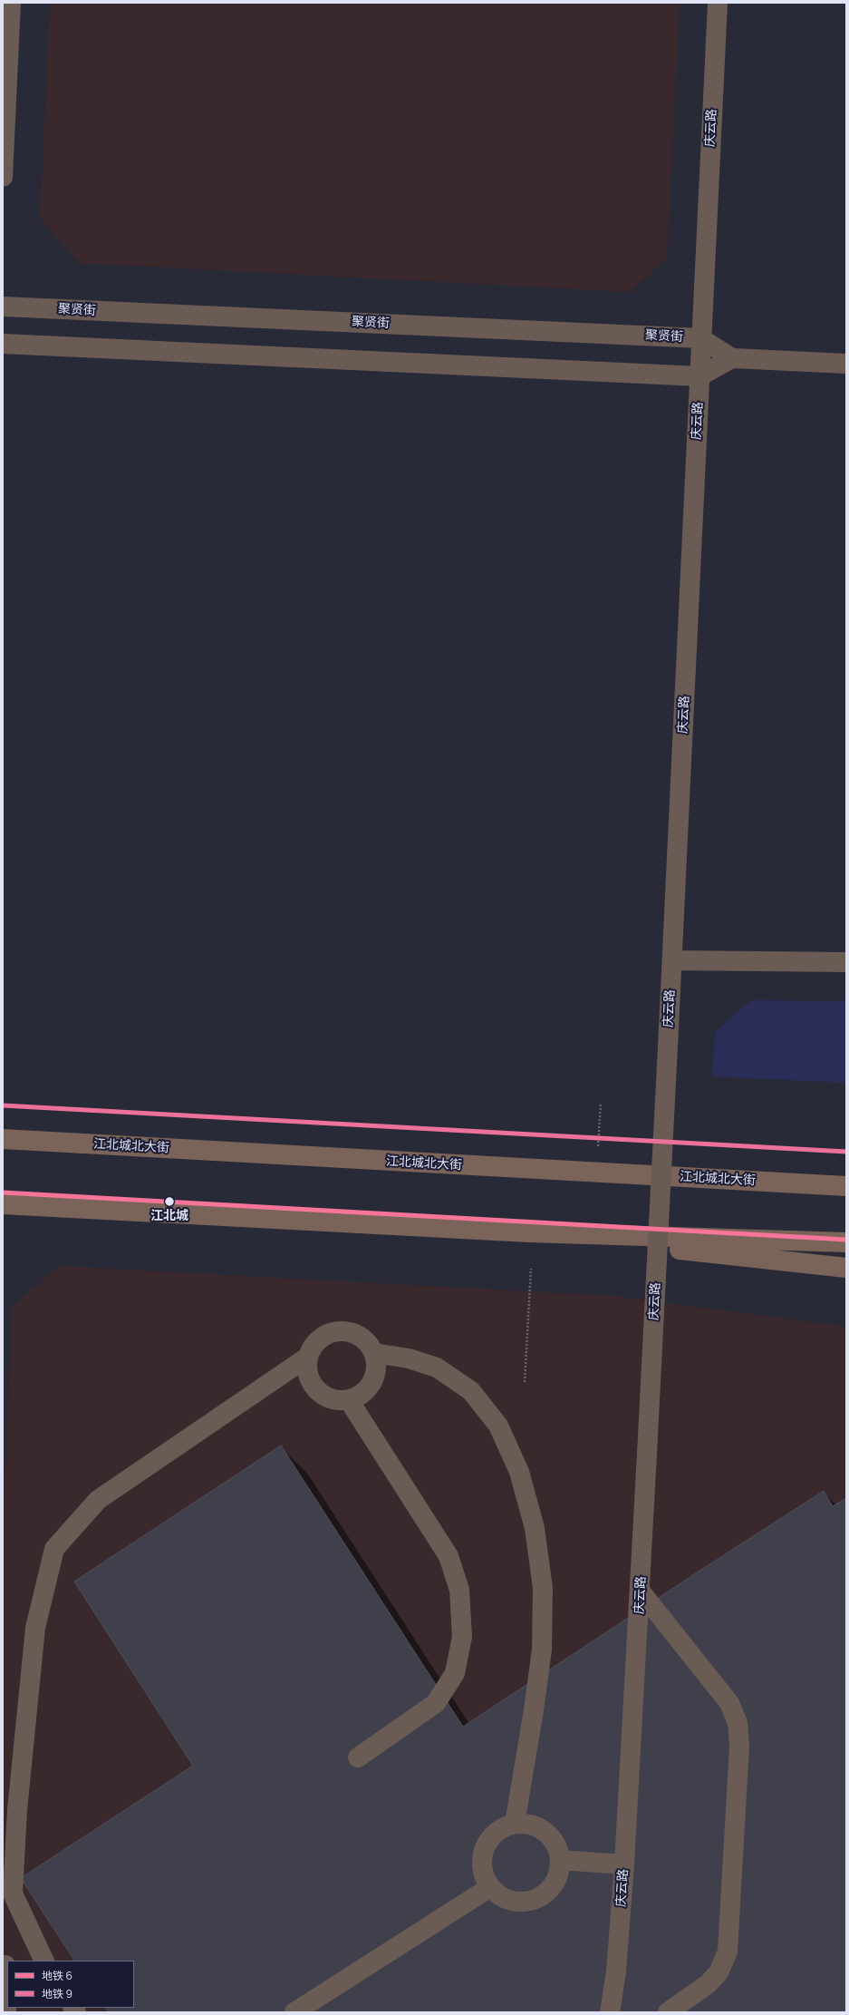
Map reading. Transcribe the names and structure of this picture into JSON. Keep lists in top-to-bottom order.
{
  "streets": {
    "main road": ["江北城北大街"],
    "street": ["庆云路", "聚贤街"]
  },
  "crossings": [
    ["庆云路", "聚贤街"]
  ],
  "places": ["江北城"],
  "lines": ["metro line 9", "metro line 6"],
  "legend": ["地铁 6", "地铁 9"]
}
